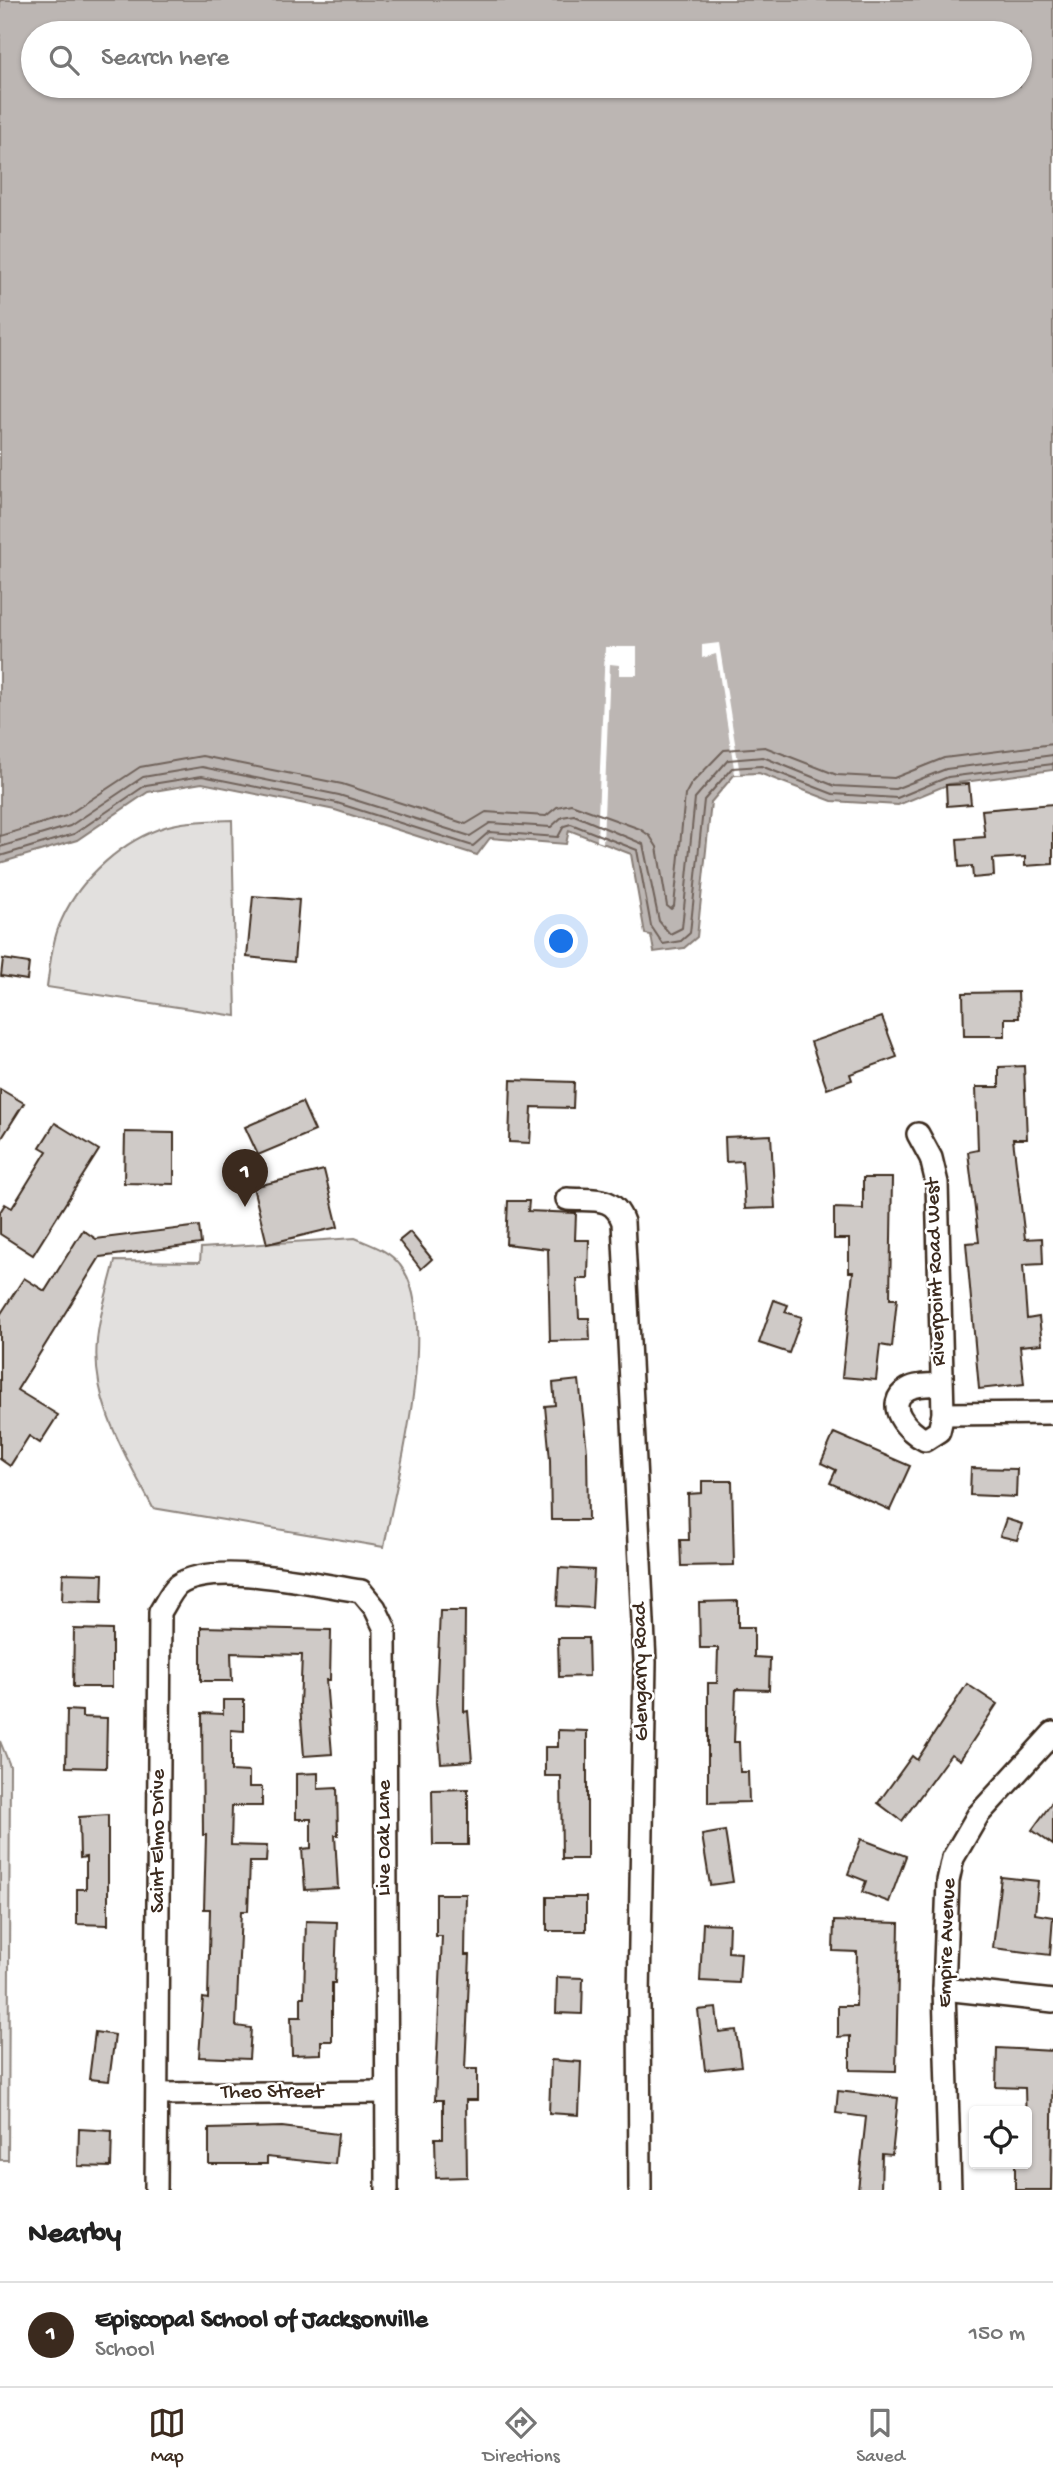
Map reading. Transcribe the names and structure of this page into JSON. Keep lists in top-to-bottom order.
{
  "streets": {
    "street": [
      "Riverpoint Road West",
      "Glengarry Road",
      "Live Oak Lane",
      "Saint Elmo Drive",
      "Empire Avenue",
      "Theo Street"
    ]
  },
  "crossings": [
    ["Live Oak Lane", "Saint Elmo Drive"],
    ["Live Oak Lane", "Theo Street"],
    ["Saint Elmo Drive", "Theo Street"]
  ],
  "page": {
    "search": "Search here",
    "pins": "1",
    "heading": "Nearby",
    "list": [
      {
        "mark": "1",
        "name": "Episcopal School of Jacksonville",
        "note": "School",
        "value": "150 m"
      }
    ],
    "nav": ["Map", "Directions", "Saved"]
  }
}
